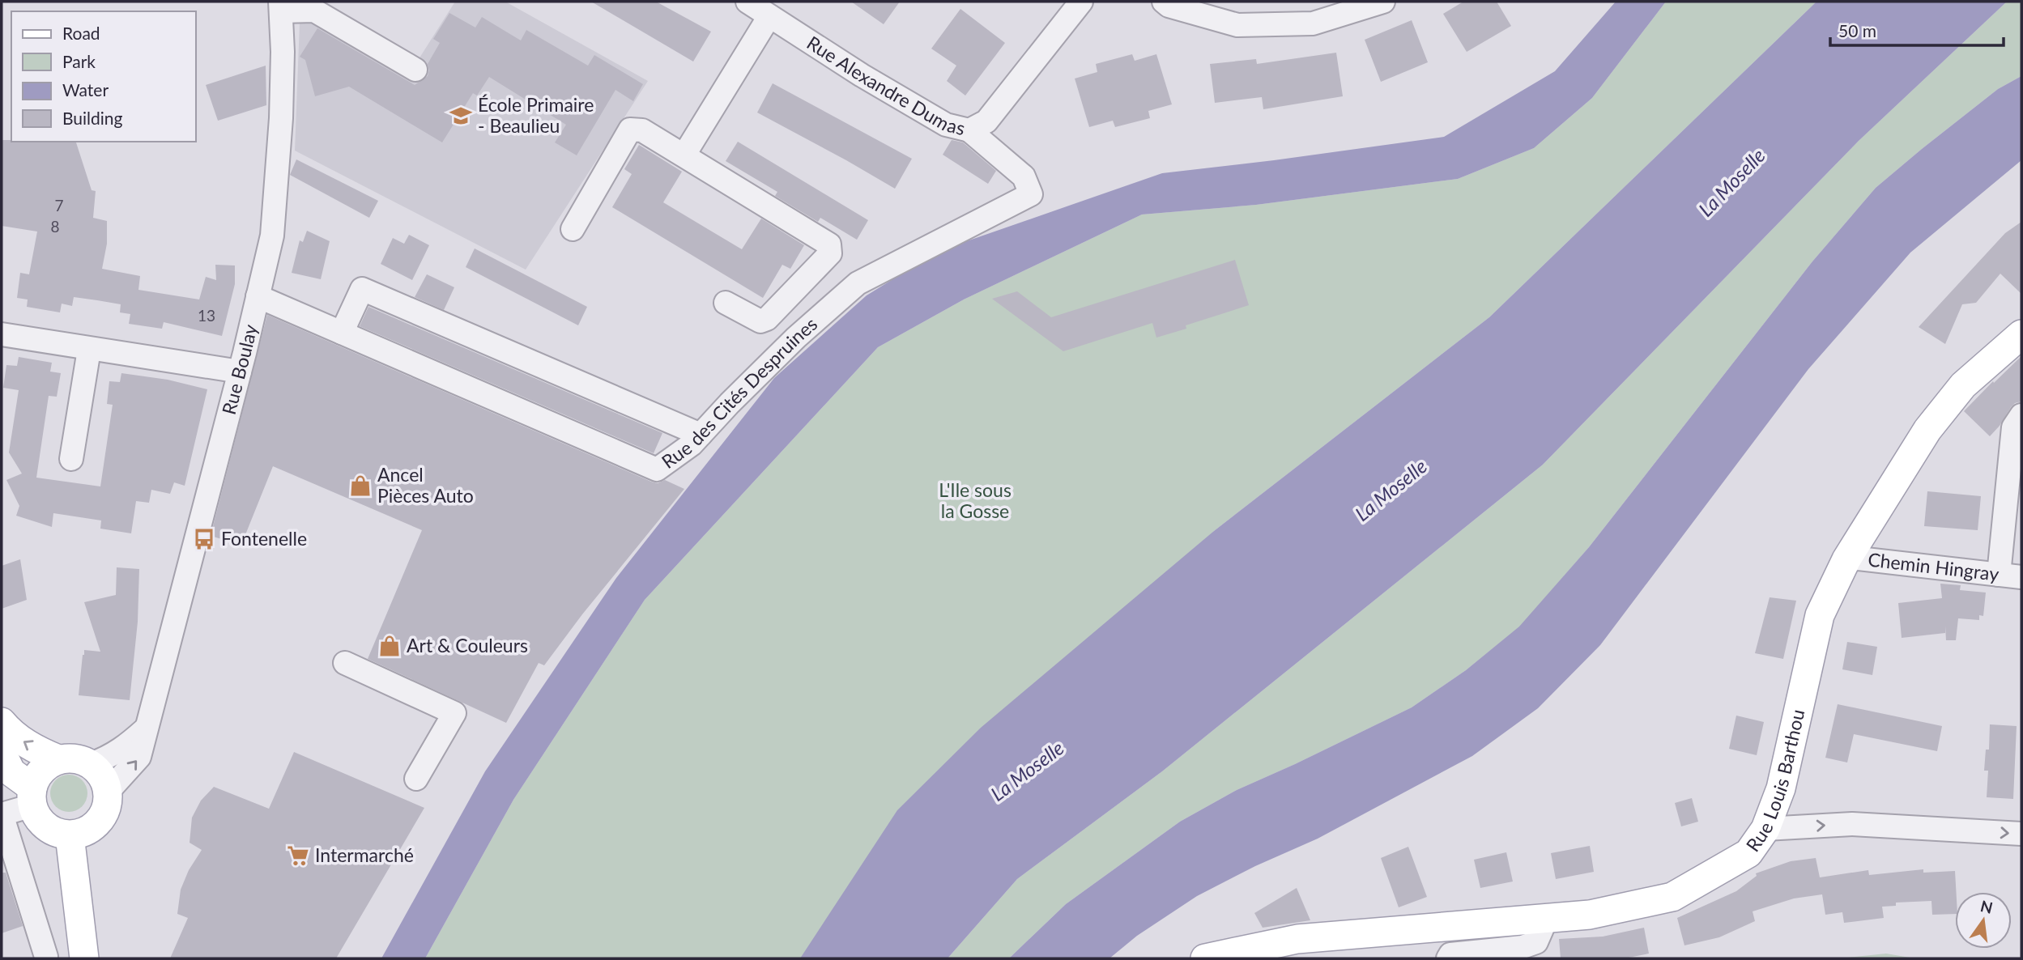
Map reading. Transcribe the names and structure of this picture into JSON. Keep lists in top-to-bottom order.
{
  "streets": {
    "main road": ["Rue Louis Barthou"],
    "street": [
      "Rue Alexandre Dumas",
      "Rue Boulay",
      "Rue des Cités Despruines",
      "Chemin Hingray"
    ]
  },
  "crossings": [
    ["Rue Alexandre Dumas", "Rue des Cités Despruines"],
    ["Rue Boulay", "Rue des Cités Despruines"],
    ["Chemin Hingray", "Rue Louis Barthou"]
  ],
  "water": ["La Moselle"],
  "parks": ["L'Ile sous la Gosse"],
  "places": {
    "school or university": ["École Primaire - Beaulieu"],
    "shop": ["Ancel Pièces Auto", "Art & Couleurs"],
    "bus stop": ["Fontenelle"],
    "supermarket": ["Intermarché"]
  },
  "house_numbers": ["7", "8", "13"],
  "legend": [
    "Road",
    "Park",
    "Water",
    "Building"
  ],
  "scale_bar": "50 m",
  "north": "top"
}
